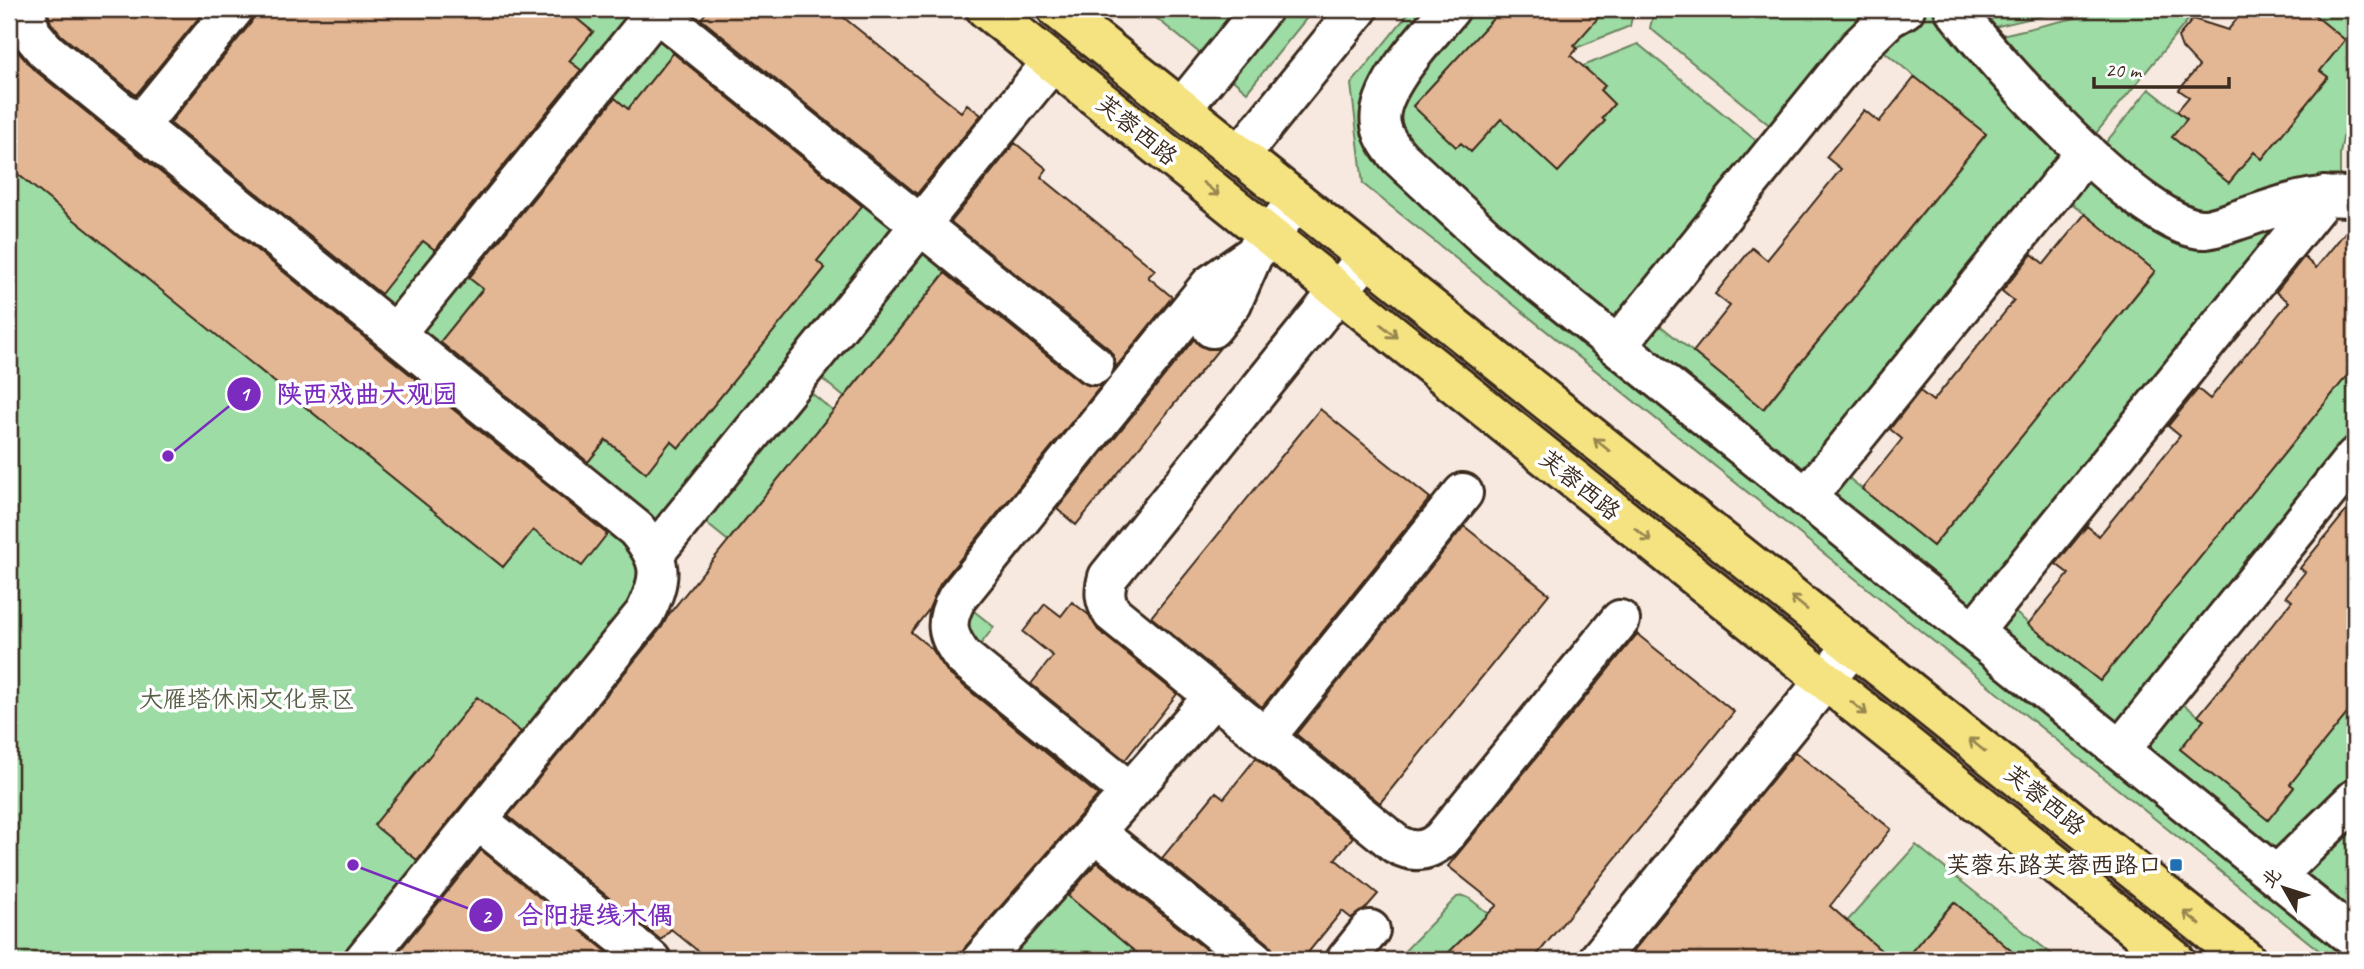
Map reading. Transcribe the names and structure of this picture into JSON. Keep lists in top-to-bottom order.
{
  "streets": {
    "main road": ["芙蓉西路"]
  },
  "parks": ["大雁塔休闲文化景区"],
  "places": {
    "other": ["陕西戏曲大观园", "合阳提线木偶"],
    "transit": ["芙蓉东路芙蓉西路口"]
  },
  "scale_bar": "20 m",
  "north": "top left"
}
